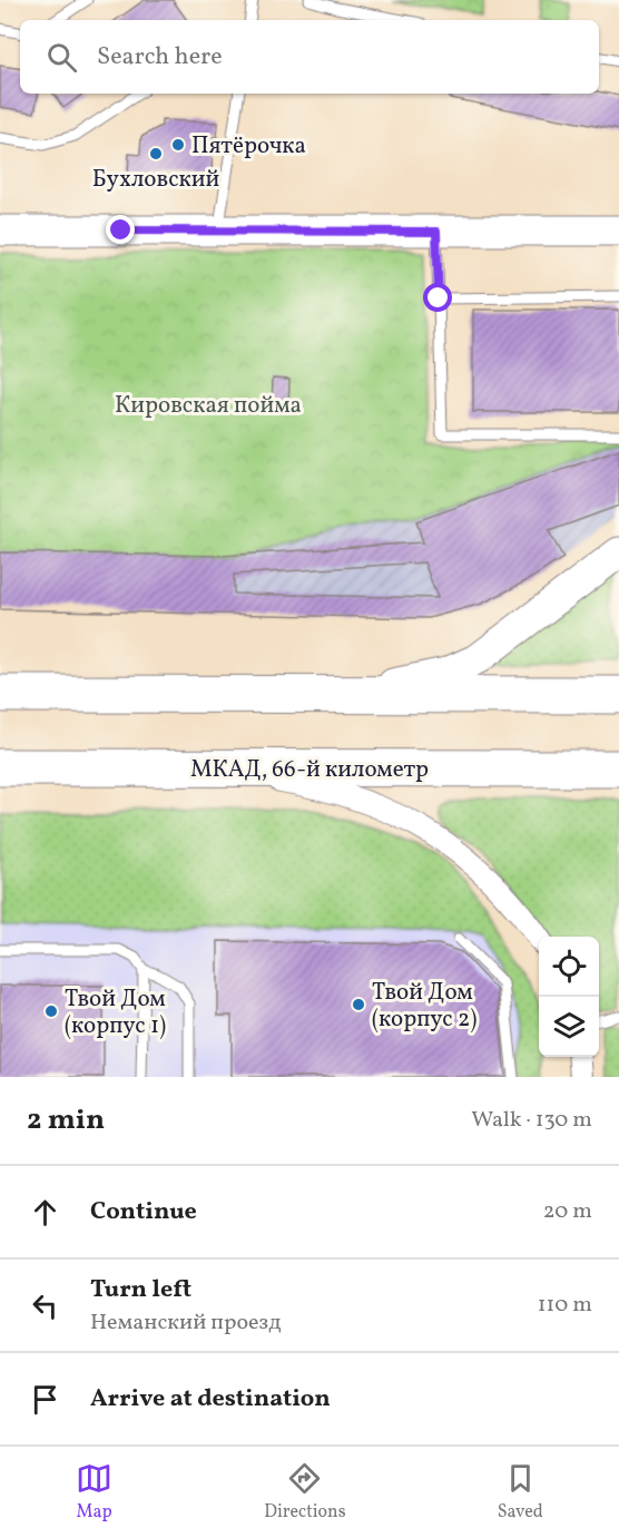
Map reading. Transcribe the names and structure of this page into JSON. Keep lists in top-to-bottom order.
{
  "streets": {
    "highway": ["МКАД, 66-й километр"]
  },
  "parks": ["Кировская пойма"],
  "places": [
    "Пятёрочка",
    "Бухловский",
    "Твой Дом (корпус 2)",
    "Твой Дом (корпус 1)"
  ],
  "page": {
    "search": "Search here",
    "heading": ["2 min", "Walk · 130 m"],
    "list": [
      ["Continue", "20 m"],
      ["Turn left", "Неманский проезд", "110 m"],
      "Arrive at destination"
    ],
    "nav": ["Map", "Directions", "Saved"]
  }
}
